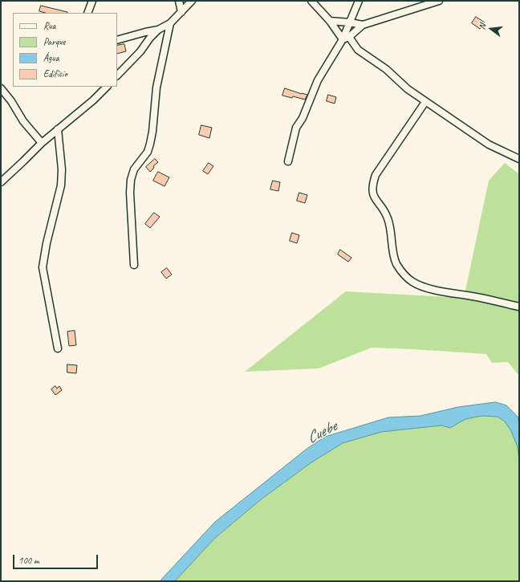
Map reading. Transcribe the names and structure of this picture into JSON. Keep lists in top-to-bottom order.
{
  "water": ["Cuebe"],
  "legend": [
    "Rua",
    "Parque",
    "Água",
    "Edifício"
  ],
  "scale_bar": "100 m",
  "north": "left"
}
